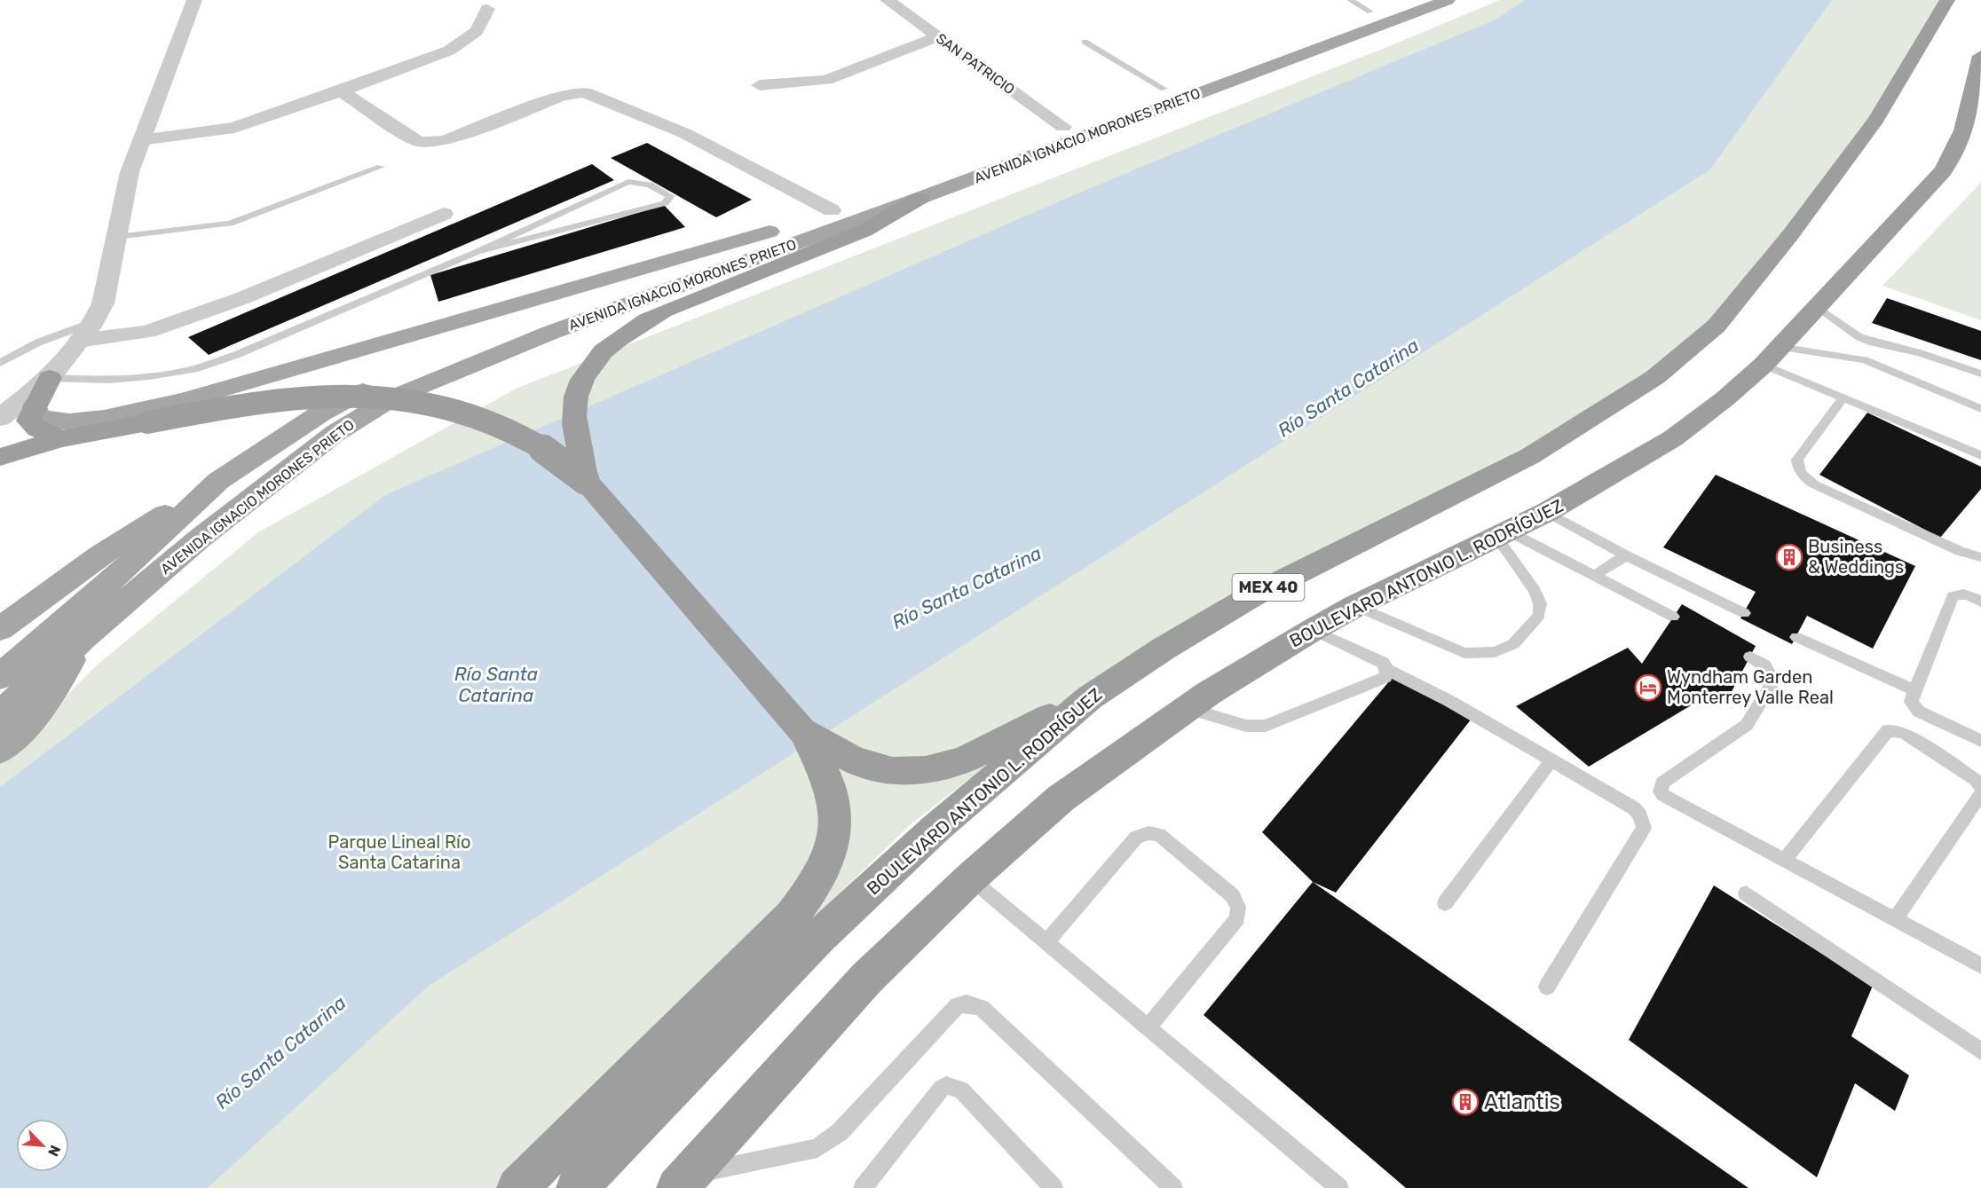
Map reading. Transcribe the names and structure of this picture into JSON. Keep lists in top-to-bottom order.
{
  "streets": {
    "highway": ["BOULEVARD ANTONIO L. RODRÍGUEZ", "MEX 40"],
    "main road": ["AVENIDA IGNACIO MORONES PRIETO"],
    "street": ["SAN PATRICIO"]
  },
  "crossings": [
    ["SAN PATRICIO", "AVENIDA IGNACIO MORONES PRIETO"]
  ],
  "water": ["Río Santa Catarina"],
  "parks": ["Parque Lineal Río Santa Catarina"],
  "places": {
    "building": ["Business & Weddings", "Atlantis"],
    "hotel": ["Wyndham Garden Monterrey Valle Real"]
  },
  "north": "bottom right"
}
